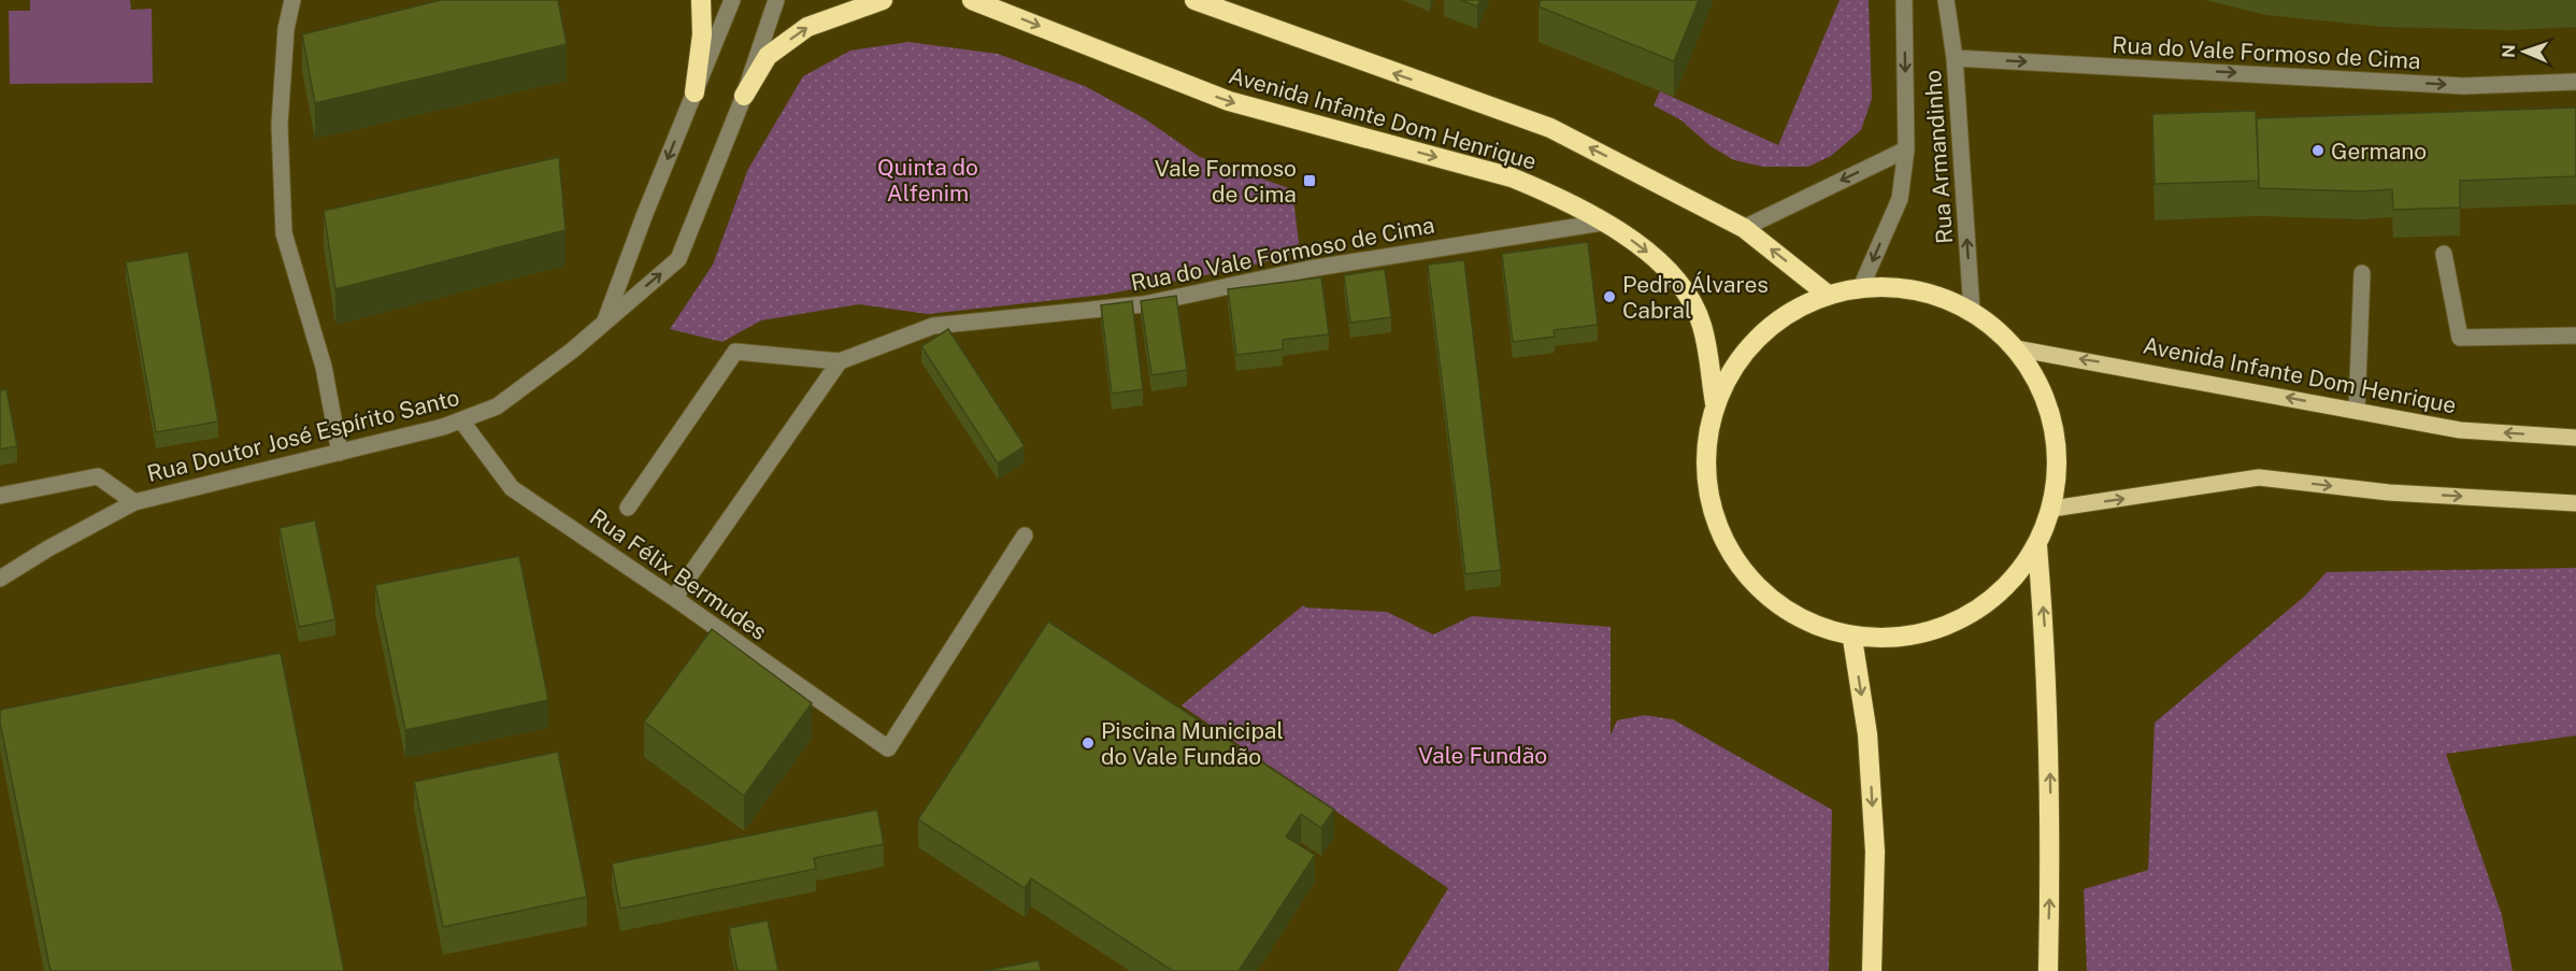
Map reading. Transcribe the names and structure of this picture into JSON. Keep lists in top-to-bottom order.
{
  "streets": {
    "highway": ["Avenida Infante Dom Henrique"],
    "street": [
      "Rua do Vale Formoso de Cima",
      "Rua Armandinho",
      "Rua Doutor José Espírito Santo",
      "Rua Félix Bermudes"
    ]
  },
  "crossings": [
    ["Rua do Vale Formoso de Cima", "Avenida Infante Dom Henrique"],
    ["Rua do Vale Formoso de Cima", "Rua Armandinho"],
    ["Rua Doutor José Espírito Santo", "Rua Félix Bermudes"]
  ],
  "one_way": ["Rua do Vale Formoso de Cima"],
  "parks": ["Quinta do Alfenim", "Vale Fundão"],
  "places": {
    "other": ["Germano", "Pedro Álvares Cabral", "Piscina Municipal do Vale Fundão"],
    "transit": ["Vale Formoso de Cima"]
  },
  "north": "left"
}
